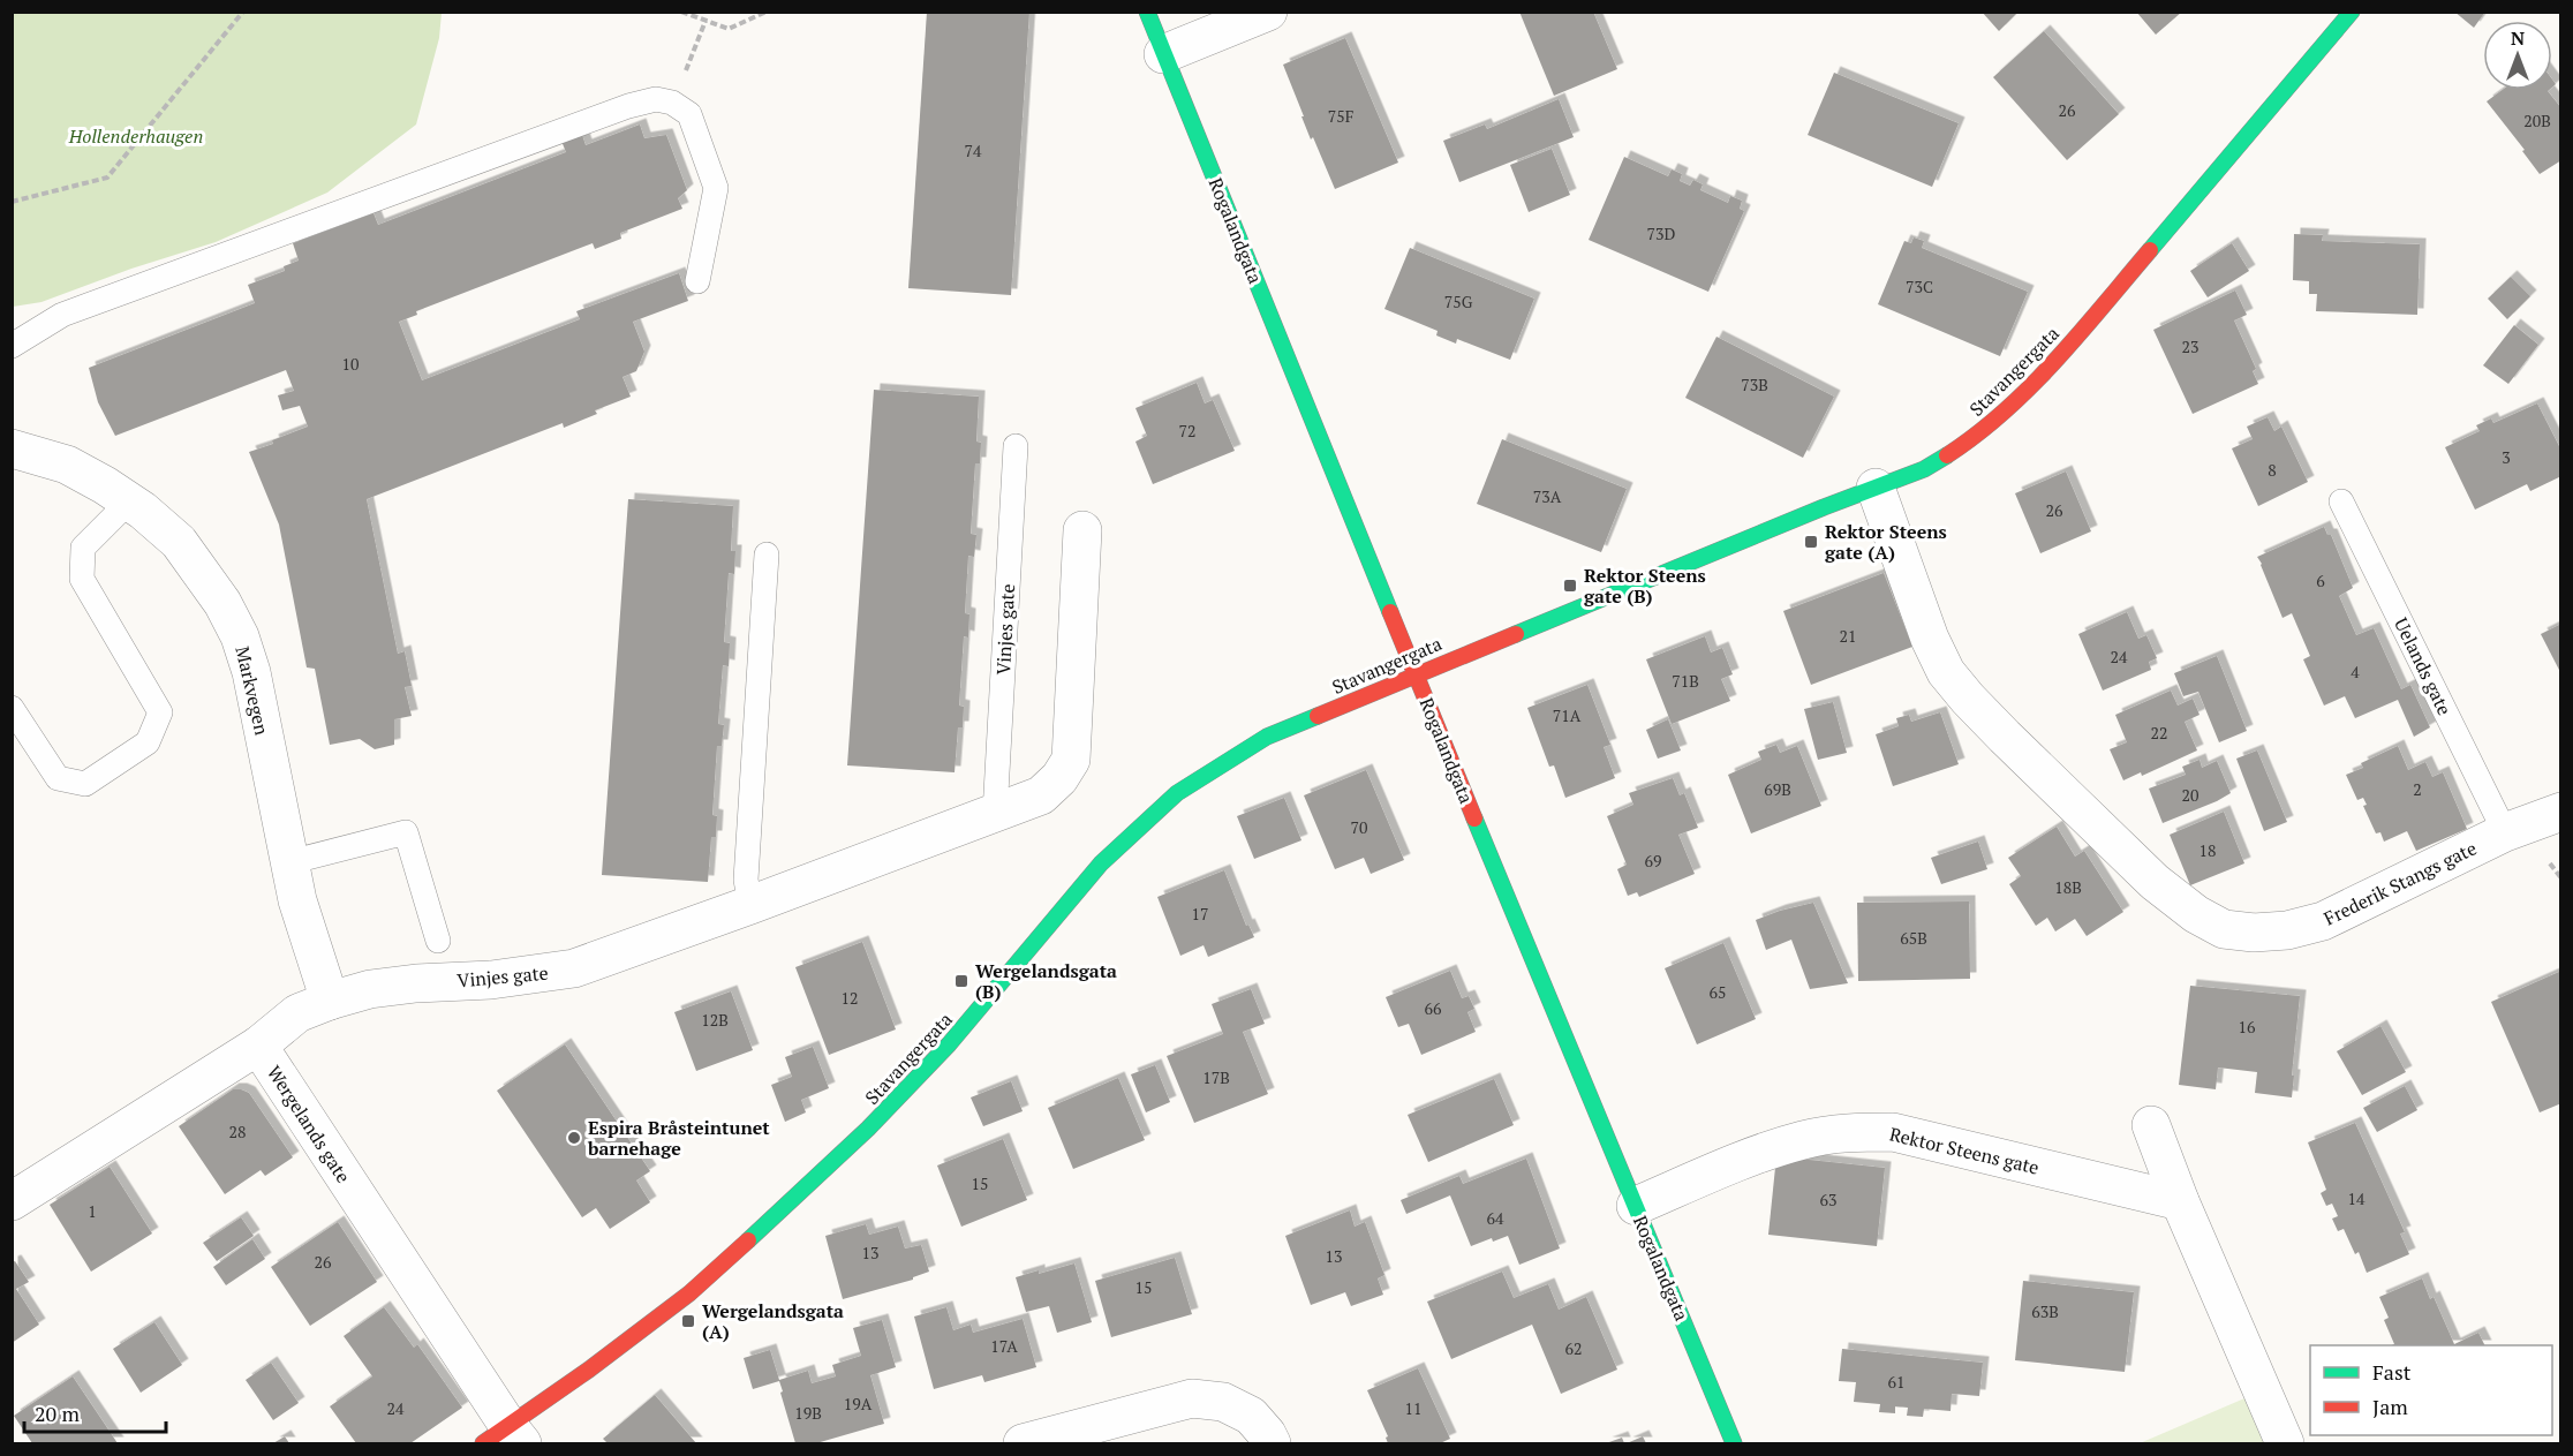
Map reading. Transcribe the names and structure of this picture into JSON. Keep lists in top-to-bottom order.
{
  "streets": {
    "street": [
      "Rogalandgata",
      "Stavangergata",
      "Vinjes gate",
      "Markvegen",
      "Frederik Stangs gate",
      "Wergelands gate",
      "Rektor Steens gate"
    ],
    "lane": ["Uelands gate"]
  },
  "crossings": [
    ["Rogalandgata", "Stavangergata"],
    ["Rogalandgata", "Rektor Steens gate"],
    ["Stavangergata", "Frederik Stangs gate"],
    ["Stavangergata", "Wergelands gate"],
    ["Vinjes gate", "Markvegen"],
    ["Vinjes gate", "Wergelands gate"],
    ["Uelands gate", "Frederik Stangs gate"]
  ],
  "parks": ["Hollenderhaugen"],
  "places": {
    "transit": [
      "Rektor Steens gate (A)",
      "Rektor Steens gate (B)",
      "Wergelandsgata (B)",
      "Wergelandsgata (A)"
    ],
    "other": ["Espira Bråsteintunet barnehage"]
  },
  "house_numbers": [
    "26",
    "75F",
    "20B",
    "74",
    "73D",
    "73C",
    "75G",
    "23",
    "10",
    "73B",
    "72",
    "3",
    "8",
    "73A",
    "26",
    "6",
    "21",
    "24",
    "4",
    "71B",
    "71A",
    "22",
    "69B",
    "2",
    "20",
    "70",
    "18",
    "69",
    "18B",
    "17",
    "65B",
    "65",
    "12",
    "66",
    "12B",
    "16",
    "17B",
    "28",
    "15",
    "14",
    "63",
    "1",
    "64",
    "13",
    "13",
    "26",
    "15",
    "63B",
    "17A",
    "62",
    "61",
    "19A",
    "24",
    "11",
    "19B"
  ],
  "legend": ["Fast", "Jam"],
  "scale_bar": "20 m",
  "north": "top"
}
